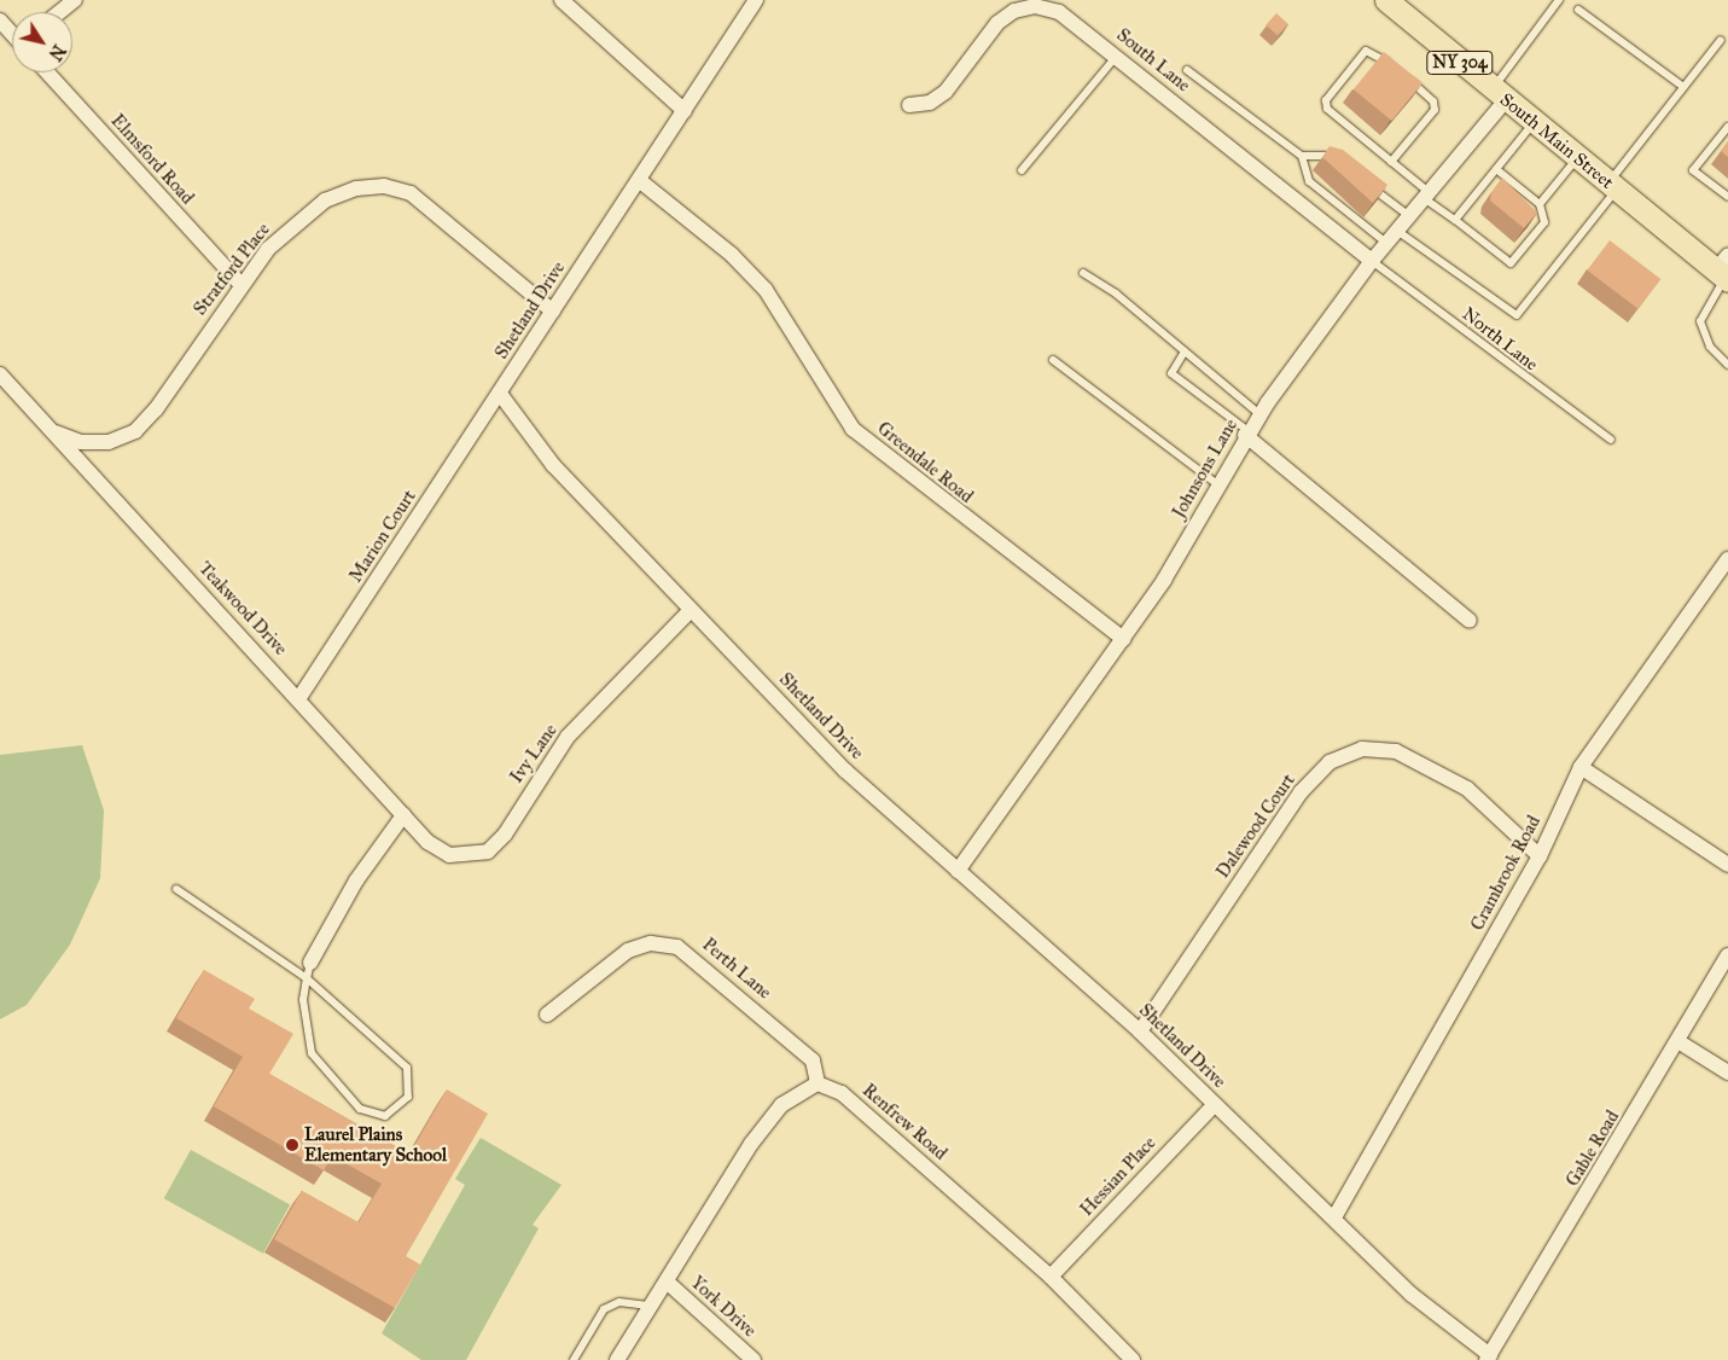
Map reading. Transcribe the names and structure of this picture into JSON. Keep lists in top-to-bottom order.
{
  "streets": {
    "main road": ["NY 304", "South Main Street"],
    "street": [
      "South Lane",
      "Elmsford Road",
      "Stratford Place",
      "Shetland Drive",
      "Greendale Road",
      "Johnsons Lane",
      "Marion Court",
      "Teakwood Drive",
      "Ivy Lane",
      "Dalewood Court",
      "Crambrook Road",
      "Perth Lane",
      "Renfrew Road",
      "Gable Road",
      "Hessian Place",
      "York Drive"
    ],
    "lane": ["North Lane"]
  },
  "crossings": [
    ["South Lane", "North Lane"],
    ["South Lane", "Johnsons Lane"],
    ["South Main Street", "Johnsons Lane"],
    ["Elmsford Road", "Stratford Place"],
    ["Stratford Place", "Shetland Drive"],
    ["Stratford Place", "Teakwood Drive"],
    ["Shetland Drive", "Greendale Road"],
    ["Shetland Drive", "Johnsons Lane"],
    ["Shetland Drive", "Marion Court"],
    ["Shetland Drive", "Ivy Lane"],
    ["Shetland Drive", "Dalewood Court"],
    ["Shetland Drive", "Crambrook Road"],
    ["Shetland Drive", "Gable Road"],
    ["Shetland Drive", "Hessian Place"],
    ["North Lane", "Johnsons Lane"],
    ["Greendale Road", "Johnsons Lane"],
    ["Marion Court", "Teakwood Drive"],
    ["Teakwood Drive", "Ivy Lane"],
    ["Dalewood Court", "Crambrook Road"],
    ["Perth Lane", "Renfrew Road"],
    ["Renfrew Road", "Hessian Place"]
  ],
  "places": ["Laurel Plains Elementary School"],
  "north": "bottom right"
}
